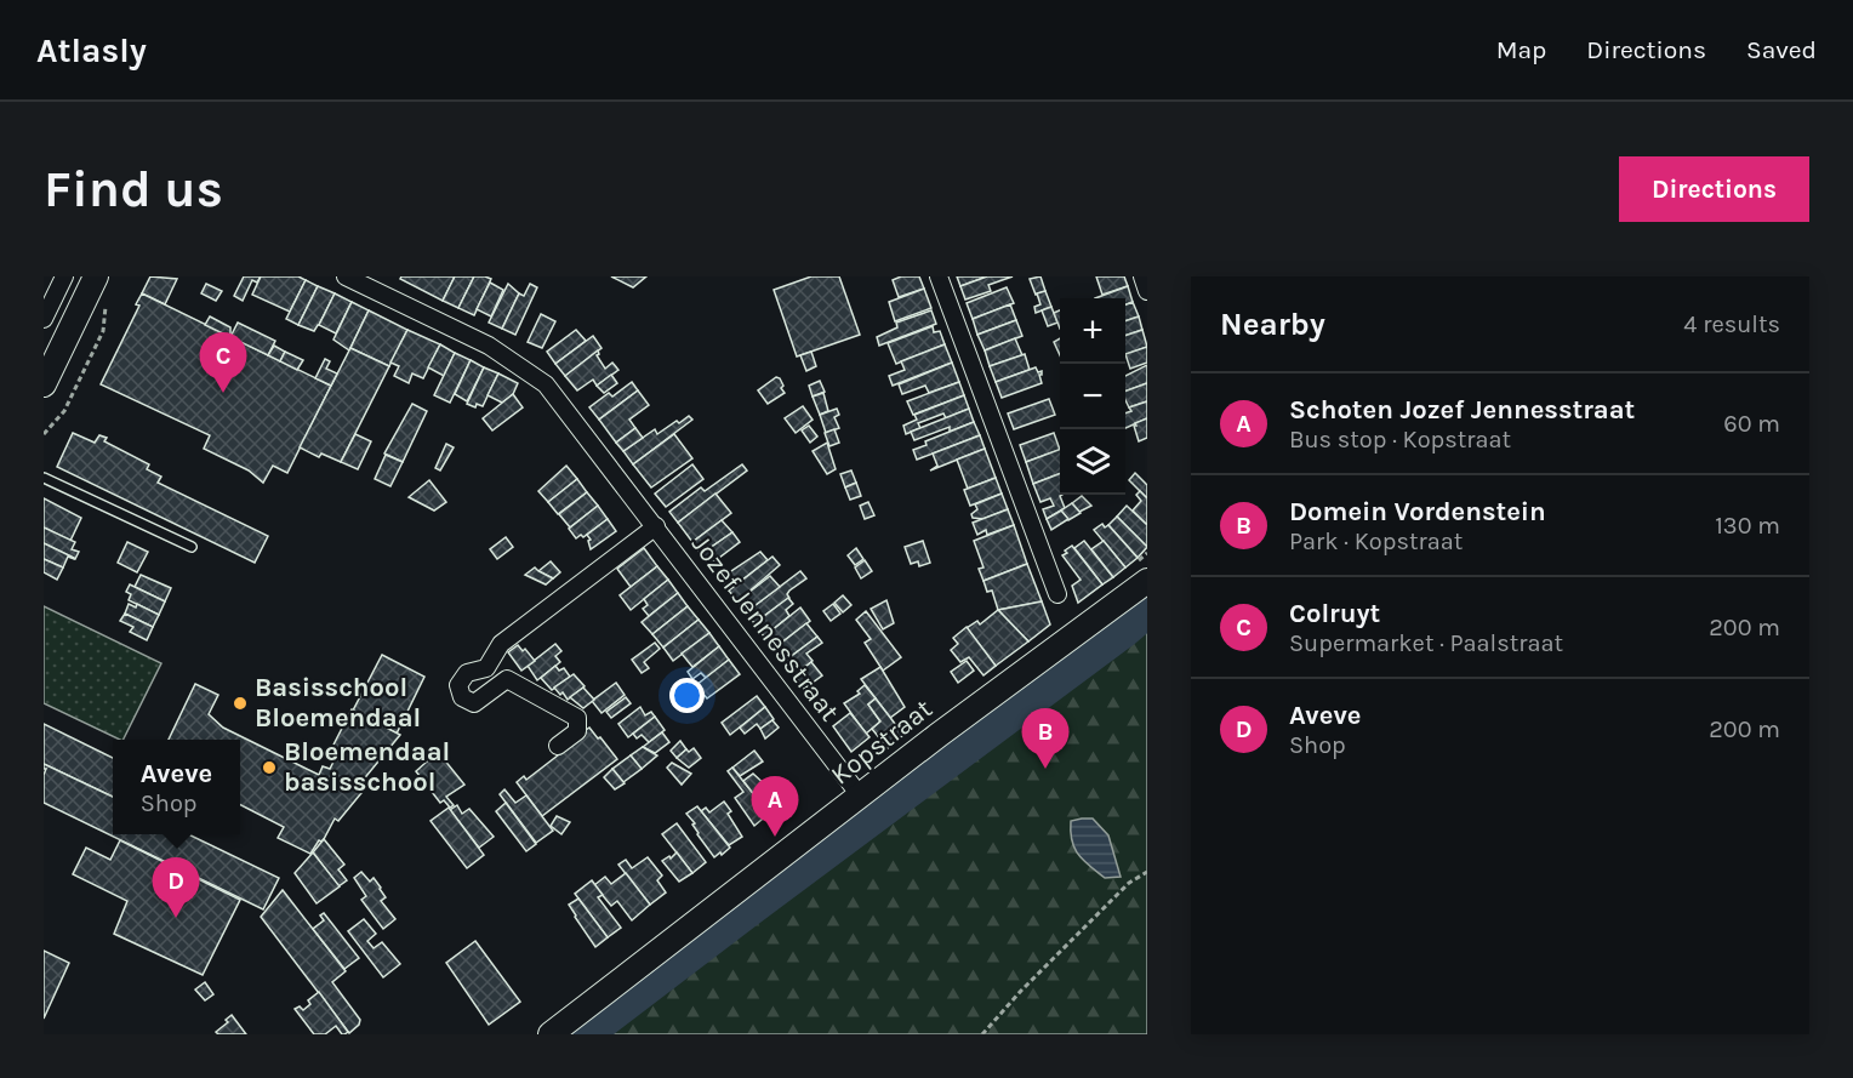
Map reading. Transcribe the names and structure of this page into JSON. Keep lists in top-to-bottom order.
{
  "streets": {
    "main road": ["Kopstraat"],
    "street": ["Jozef Jennesstraat"]
  },
  "crossings": [
    ["Jozef Jennesstraat", "Kopstraat"]
  ],
  "places": ["Basisschool Bloemendaal", "Bloemendaal basisschool"],
  "page": {
    "header": "Atlasly",
    "nav": ["Map", "Directions", "Saved"],
    "buttons": "Directions",
    "title": "Find us",
    "heading": ["Nearby", "4 results"],
    "map_buttons": ["+", "−"],
    "pins": [
      "C",
      "B",
      "A",
      "D"
    ],
    "list": [
      {
        "mark": "A",
        "name": "Schoten Jozef Jennesstraat",
        "note": "Bus stop · Kopstraat",
        "value": "60 m"
      },
      {
        "mark": "B",
        "name": "Domein Vordenstein",
        "note": "Park · Kopstraat",
        "value": "130 m"
      },
      {
        "mark": "C",
        "name": "Colruyt",
        "note": "Supermarket · Paalstraat",
        "value": "200 m"
      },
      {
        "mark": "D",
        "name": "Aveve",
        "note": "Shop",
        "value": "200 m"
      }
    ],
    "popup": ["Aveve", "Shop"]
  }
}
